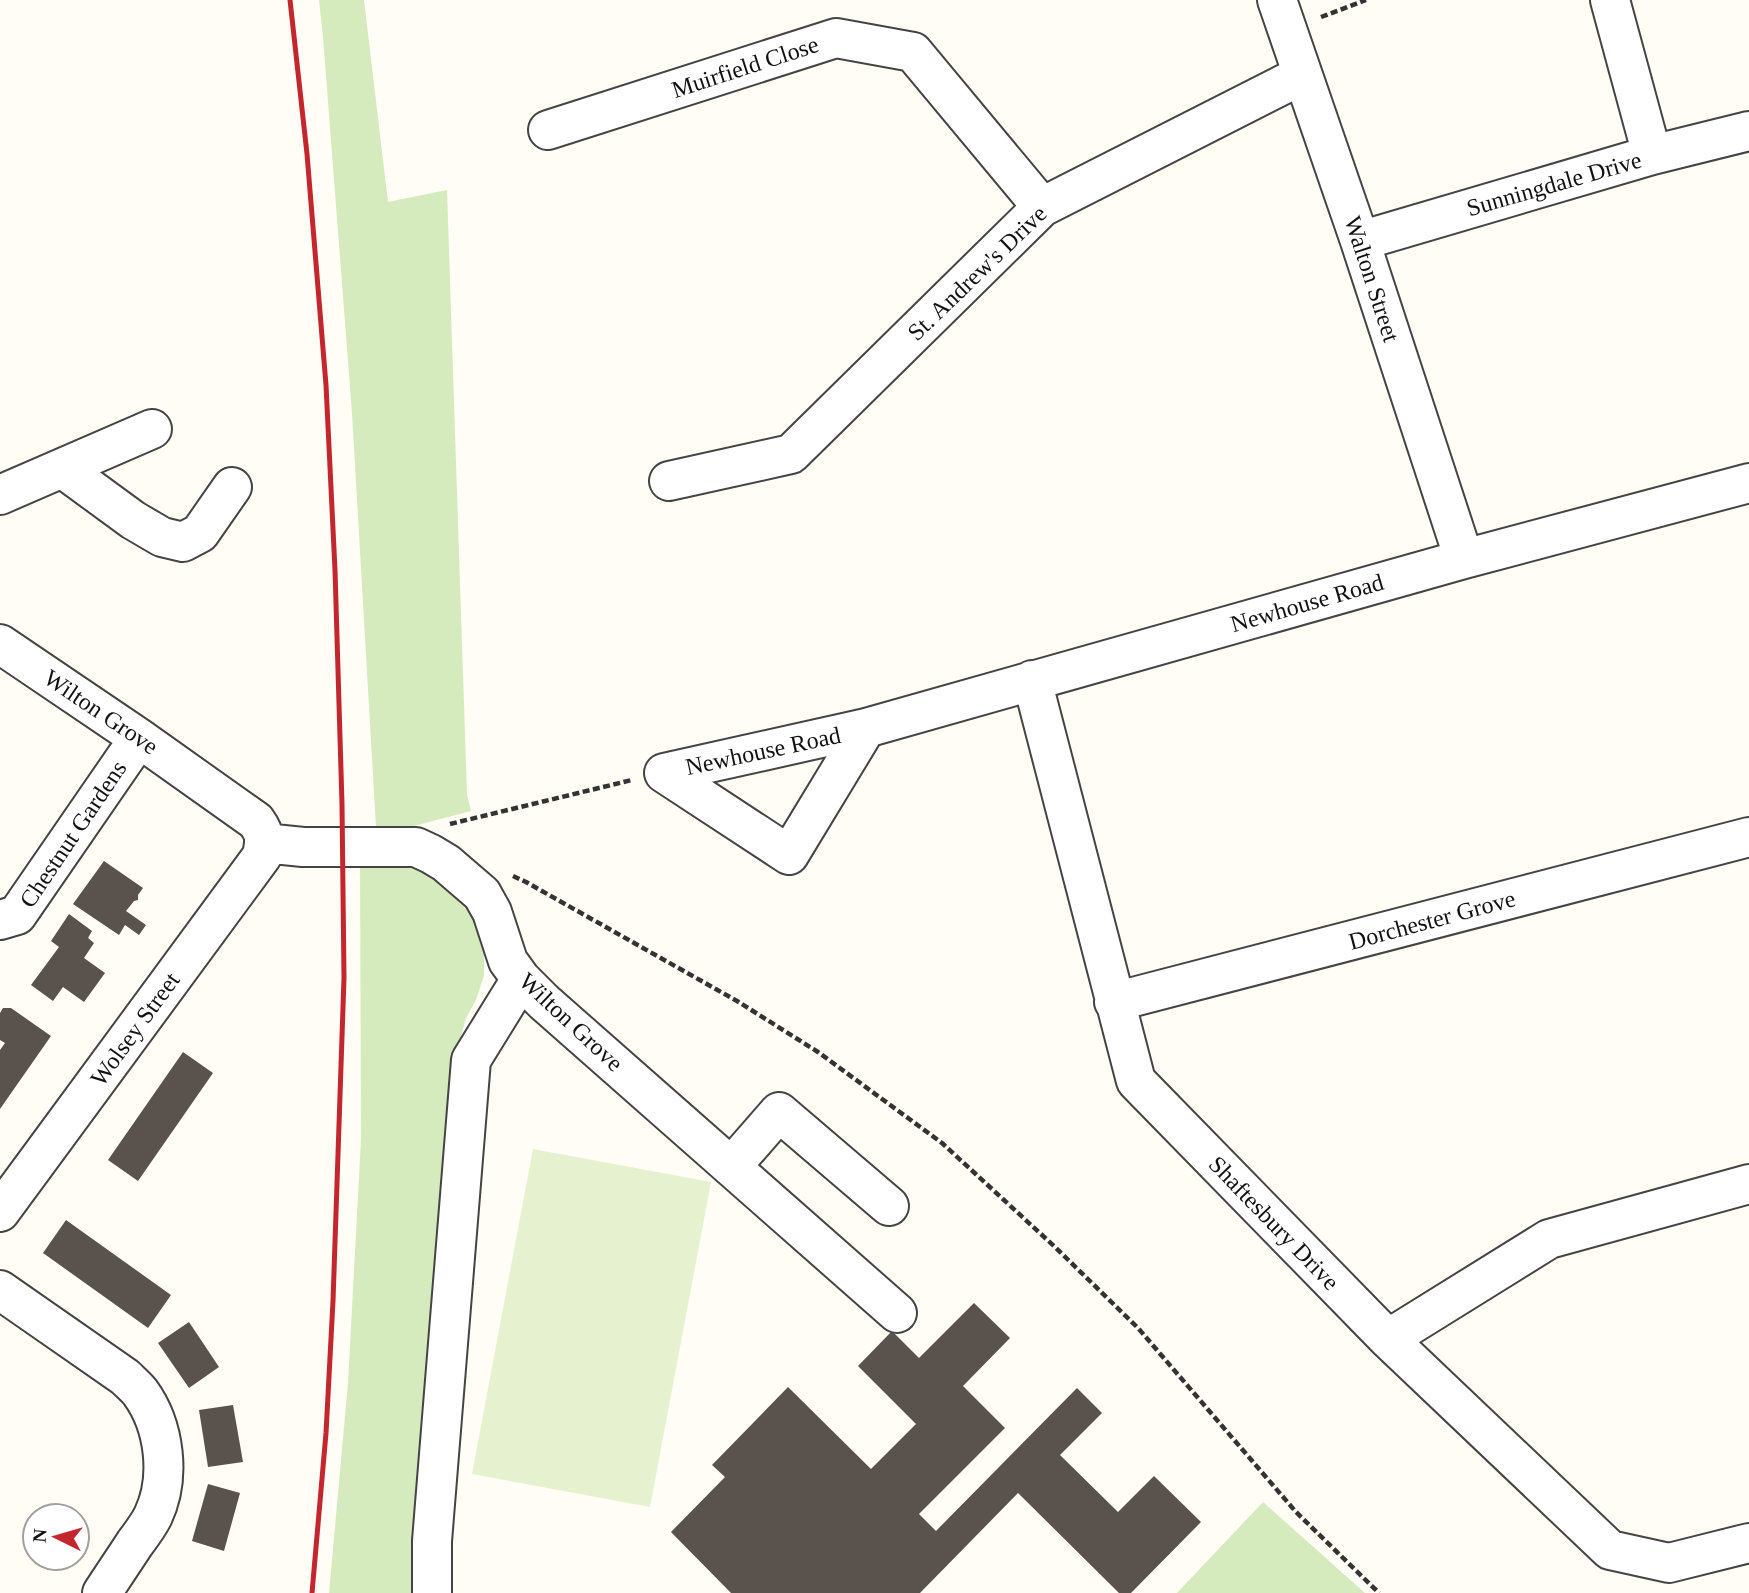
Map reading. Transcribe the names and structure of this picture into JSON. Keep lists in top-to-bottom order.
{
  "streets": {
    "street": [
      "Muirfield Close",
      "Sunningdale Drive",
      "St. Andrew's Drive",
      "Walton Street",
      "Newhouse Road",
      "Wilton Grove",
      "Chestnut Gardens",
      "Dorchester Grove",
      "Wolsey Street",
      "Shaftesbury Drive"
    ]
  },
  "crossings": [
    ["Muirfield Close", "St. Andrew's Drive"],
    ["Sunningdale Drive", "Walton Street"],
    ["St. Andrew's Drive", "Walton Street"],
    ["Walton Street", "Newhouse Road"],
    ["Newhouse Road", "Shaftesbury Drive"],
    ["Wilton Grove", "Chestnut Gardens"],
    ["Wilton Grove", "Wolsey Street"],
    ["Dorchester Grove", "Shaftesbury Drive"]
  ],
  "north": "left"
}
